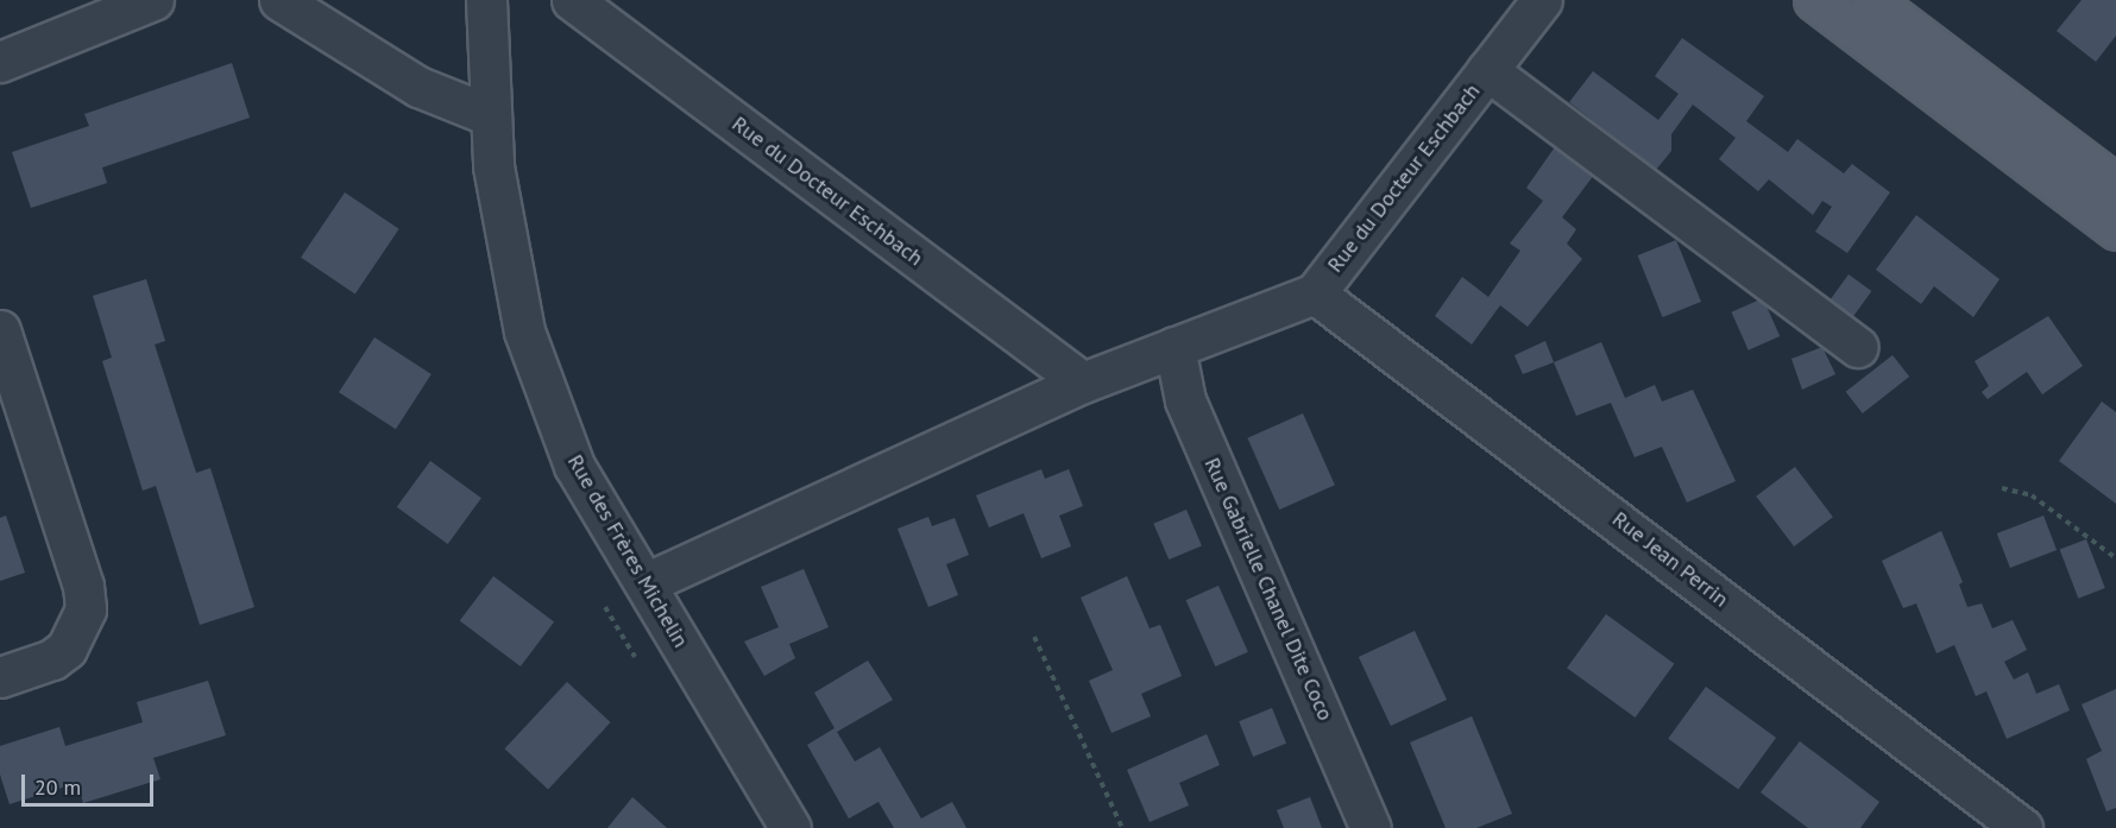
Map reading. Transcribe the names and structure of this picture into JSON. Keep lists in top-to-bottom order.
{
  "streets": {
    "street": [
      "Rue du Docteur Eschbach",
      "Rue des Frères Michelin",
      "Rue Jean Perrin",
      "Rue Gabrielle Chanel Dite Coco"
    ]
  },
  "crossings": [
    ["Rue du Docteur Eschbach", "Rue des Frères Michelin"],
    ["Rue du Docteur Eschbach", "Rue Jean Perrin"],
    ["Rue du Docteur Eschbach", "Rue Gabrielle Chanel Dite Coco"]
  ],
  "scale_bar": "20 m"
}
